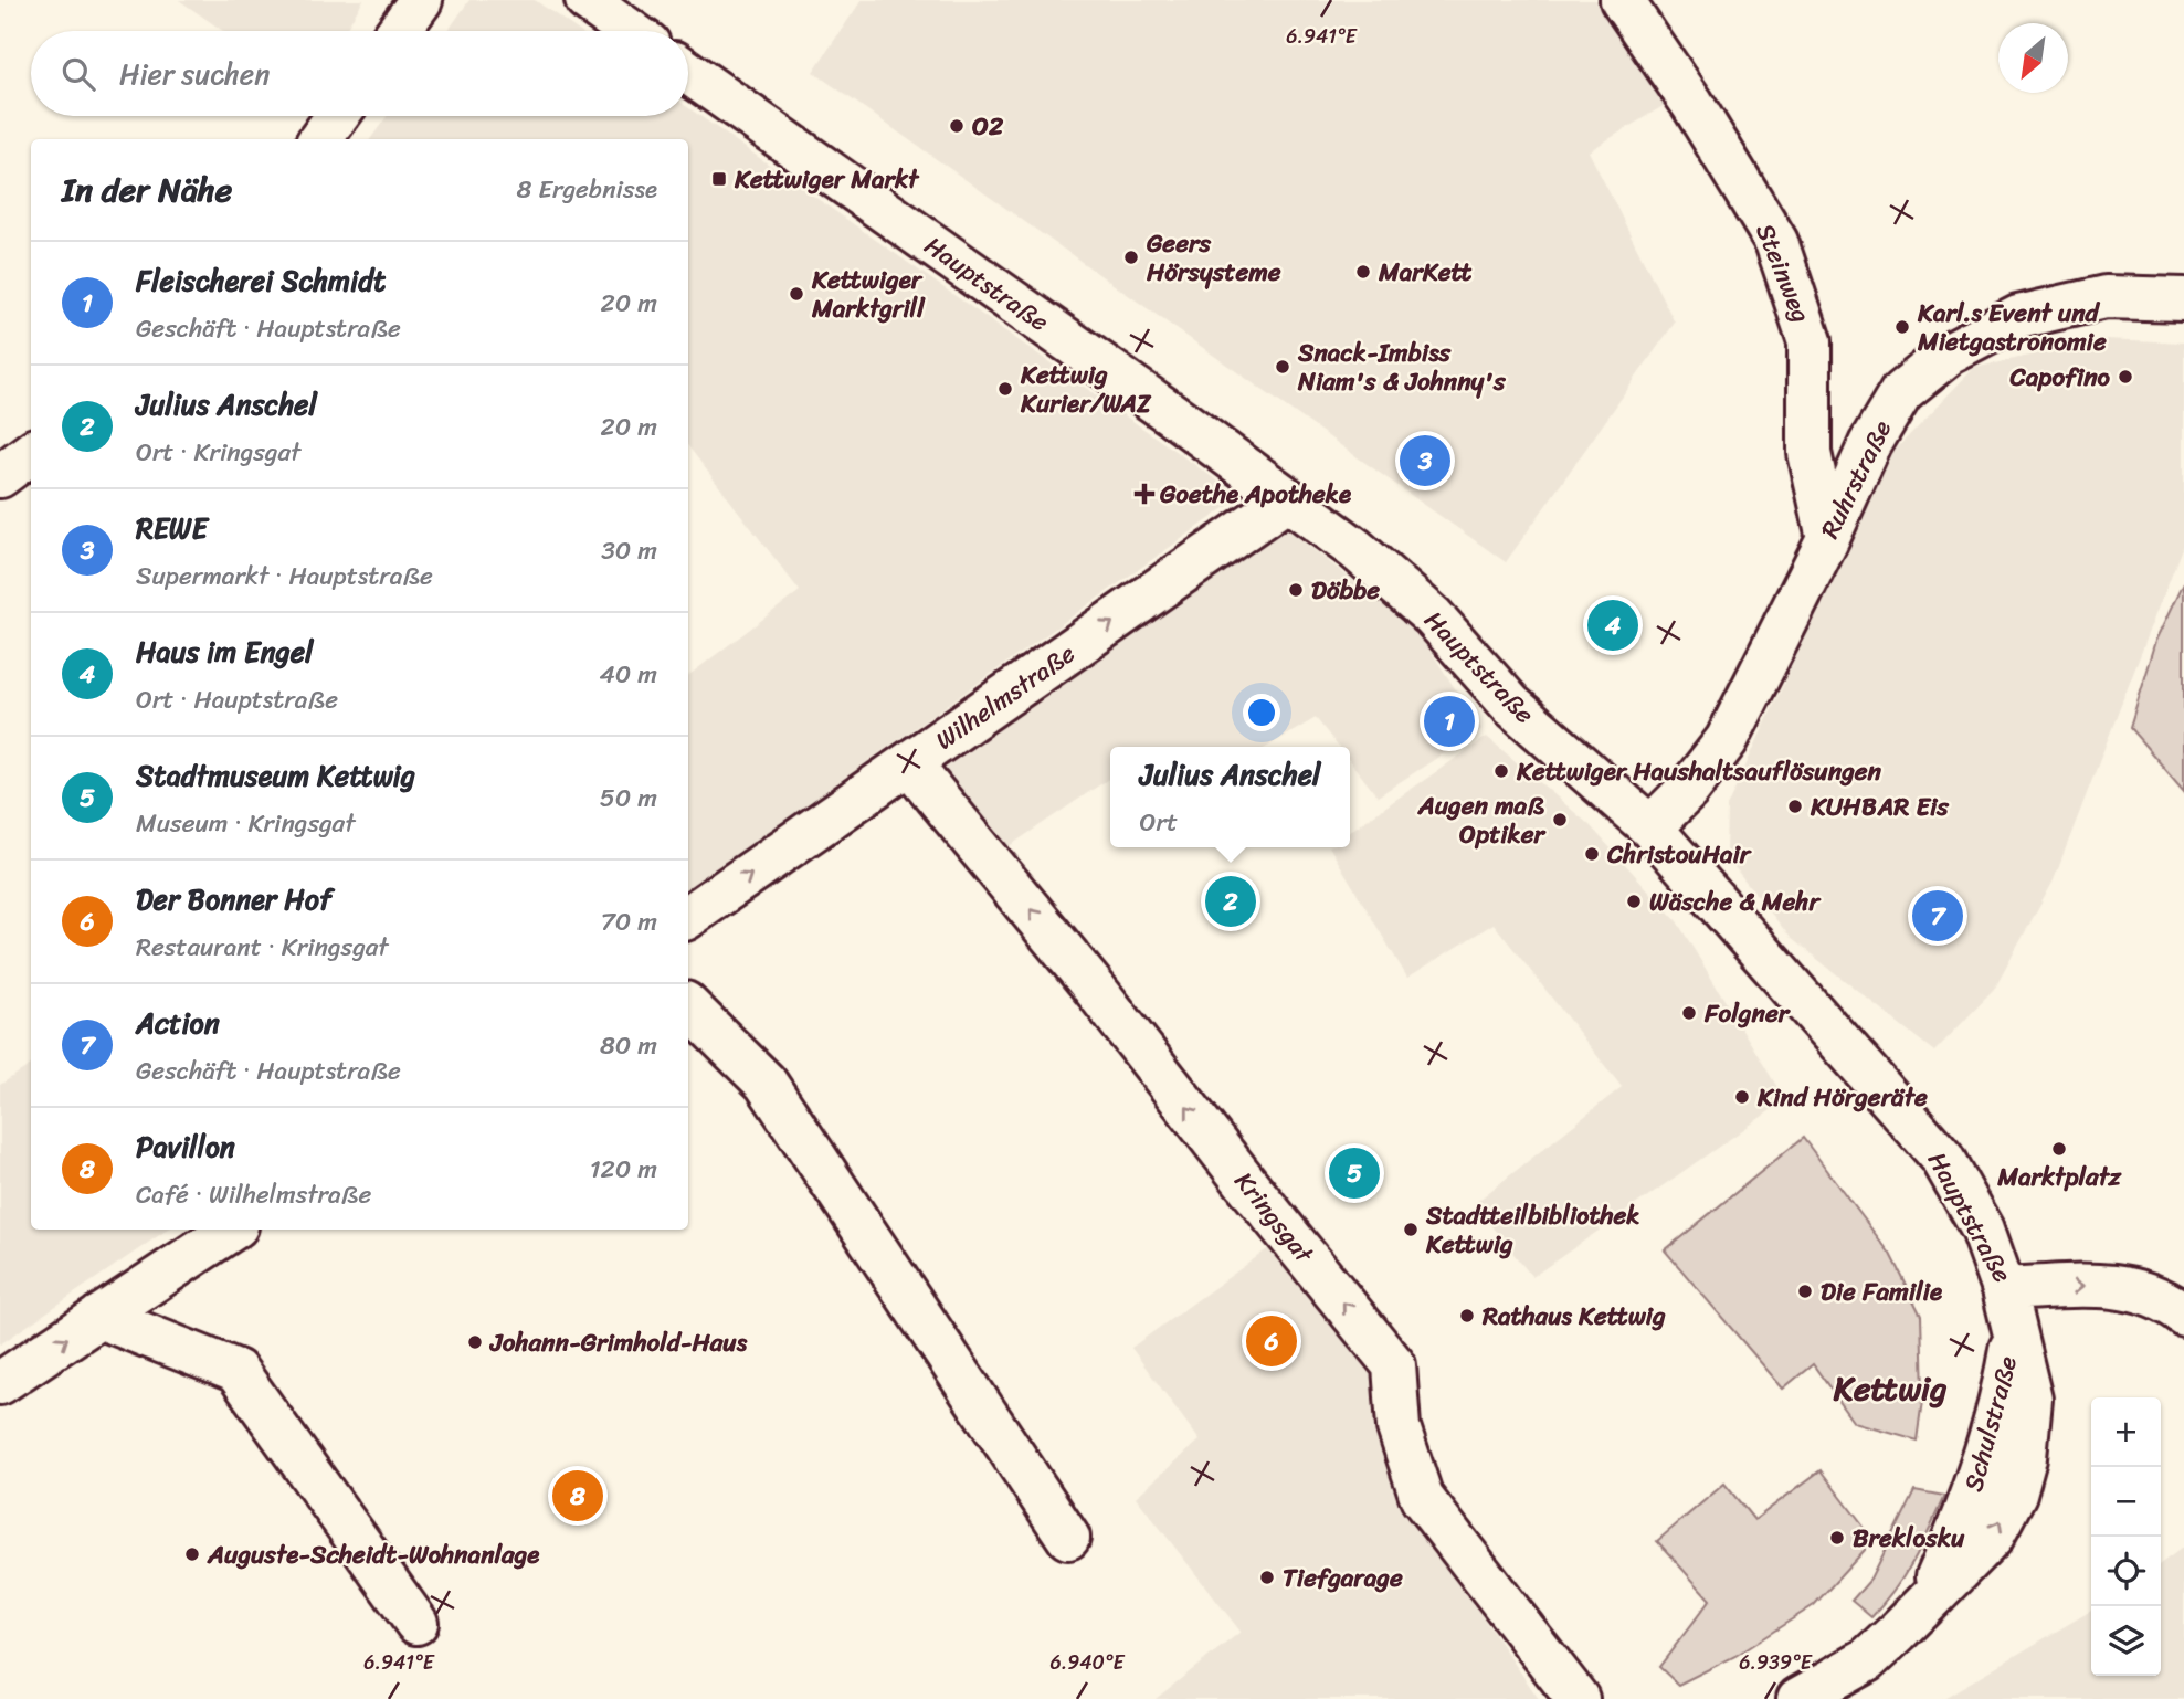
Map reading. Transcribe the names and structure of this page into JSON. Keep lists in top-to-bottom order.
{
  "streets": {
    "street": [
      "Steinweg",
      "Hauptstraße",
      "Ruhrstraße",
      "Wilhelmstraße",
      "Kringsgat",
      "Schulstraße"
    ]
  },
  "crossings": [
    ["Steinweg", "Ruhrstraße"],
    ["Hauptstraße", "Ruhrstraße"],
    ["Hauptstraße", "Wilhelmstraße"],
    ["Hauptstraße", "Schulstraße"],
    ["Wilhelmstraße", "Kringsgat"]
  ],
  "one_way": ["Wilhelmstraße"],
  "districts": ["Kettwig"],
  "places": {
    "other": [
      "O2",
      "Geers Hörsysteme",
      "MarKett",
      "Kettwiger Marktgrill",
      "Karl.s Event und Mietgastronomie",
      "Snack-Imbiss Niam's & Johnny's",
      "Capofino",
      "Kettwig Kurier/WAZ",
      "Döbbe",
      "Kettwiger Haushaltsauflösungen",
      "KUHBAR Eis",
      "Augen maß Optiker",
      "ChristouHair",
      "Wäsche & Mehr",
      "Folgner",
      "Kind Hörgeräte",
      "Marktplatz",
      "Stadtteilbibliothek Kettwig",
      "Die Familie",
      "Rathaus Kettwig",
      "Johann-Grimhold-Haus",
      "Breklosku",
      "Auguste-Scheidt-Wohnanlage",
      "Tiefgarage"
    ],
    "transit": ["Kettwiger Markt"],
    "health": ["Goethe Apotheke"]
  },
  "north": "bottom left",
  "page": {
    "search": "Hier suchen",
    "heading": ["In der Nähe", "8 Ergebnisse"],
    "list": [
      {
        "mark": "1",
        "name": "Fleischerei Schmidt",
        "note": "Geschäft · Hauptstraße",
        "value": "20 m"
      },
      {
        "mark": "2",
        "name": "Julius Anschel",
        "note": "Ort · Kringsgat",
        "value": "20 m"
      },
      {
        "mark": "3",
        "name": "REWE",
        "note": "Supermarkt · Hauptstraße",
        "value": "30 m"
      },
      {
        "mark": "4",
        "name": "Haus im Engel",
        "note": "Ort · Hauptstraße",
        "value": "40 m"
      },
      {
        "mark": "5",
        "name": "Stadtmuseum Kettwig",
        "note": "Museum · Kringsgat",
        "value": "50 m"
      },
      {
        "mark": "6",
        "name": "Der Bonner Hof",
        "note": "Restaurant · Kringsgat",
        "value": "70 m"
      },
      {
        "mark": "7",
        "name": "Action",
        "note": "Geschäft · Hauptstraße",
        "value": "80 m"
      },
      {
        "mark": "8",
        "name": "Pavillon",
        "note": "Café · Wilhelmstraße",
        "value": "120 m"
      }
    ],
    "pins": [
      "3",
      "4",
      "1",
      "2",
      "7",
      "5",
      "6",
      "8"
    ],
    "popup": ["Julius Anschel", "Ort"],
    "map_buttons": ["+", "−"]
  },
  "coordinates": ["6.941°E", "6.940°E", "6.939°E"]
}
